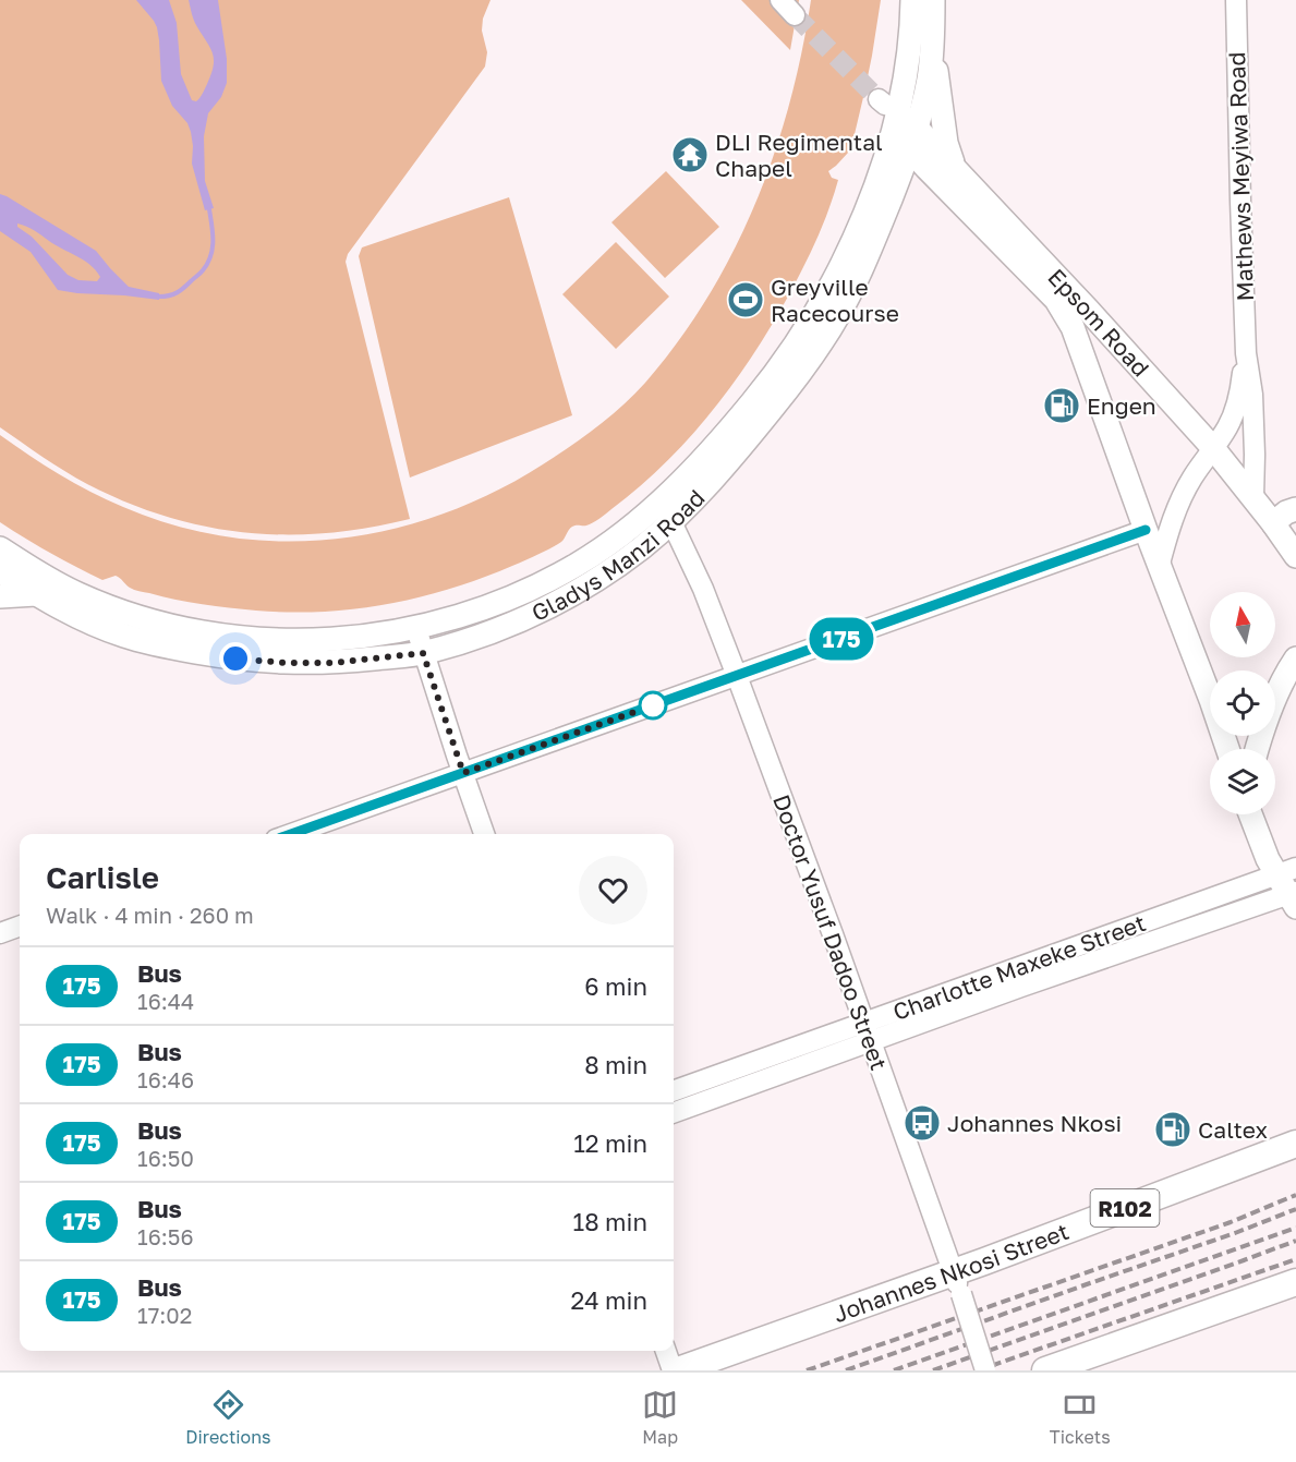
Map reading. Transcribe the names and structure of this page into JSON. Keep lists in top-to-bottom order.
{
  "streets": {
    "highway": ["R102", "Johannes Nkosi Street"],
    "main road": ["Epsom Road", "Gladys Manzi Road"],
    "street": ["Mathews Meyiwa Road", "Doctor Yusuf Dadoo Street", "Charlotte Maxeke Street"]
  },
  "crossings": [
    ["Mathews Meyiwa Road", "Epsom Road"],
    ["Epsom Road", "Gladys Manzi Road"],
    ["Gladys Manzi Road", "Doctor Yusuf Dadoo Street"],
    ["Doctor Yusuf Dadoo Street", "Charlotte Maxeke Street"],
    ["Doctor Yusuf Dadoo Street", "Johannes Nkosi Street"]
  ],
  "places": {
    "temple": ["DLI Regimental Chapel"],
    "sports": ["Greyville Racecourse"],
    "fuel station": ["Engen", "Caltex"],
    "bus stop": ["Johannes Nkosi"]
  },
  "lines": ["bus line 175"],
  "north": "top",
  "page": {
    "on_map": "175",
    "heading": ["Carlisle", "Walk · 4 min · 260 m"],
    "list": [
      {
        "mark": "175",
        "name": "Bus",
        "note": "16:44",
        "value": "6 min"
      },
      {
        "mark": "175",
        "name": "Bus",
        "note": "16:46",
        "value": "8 min"
      },
      {
        "mark": "175",
        "name": "Bus",
        "note": "16:50",
        "value": "12 min"
      },
      {
        "mark": "175",
        "name": "Bus",
        "note": "16:56",
        "value": "18 min"
      },
      {
        "mark": "175",
        "name": "Bus",
        "note": "17:02",
        "value": "24 min"
      }
    ],
    "tabs": ["Directions", "Map", "Tickets"]
  }
}
